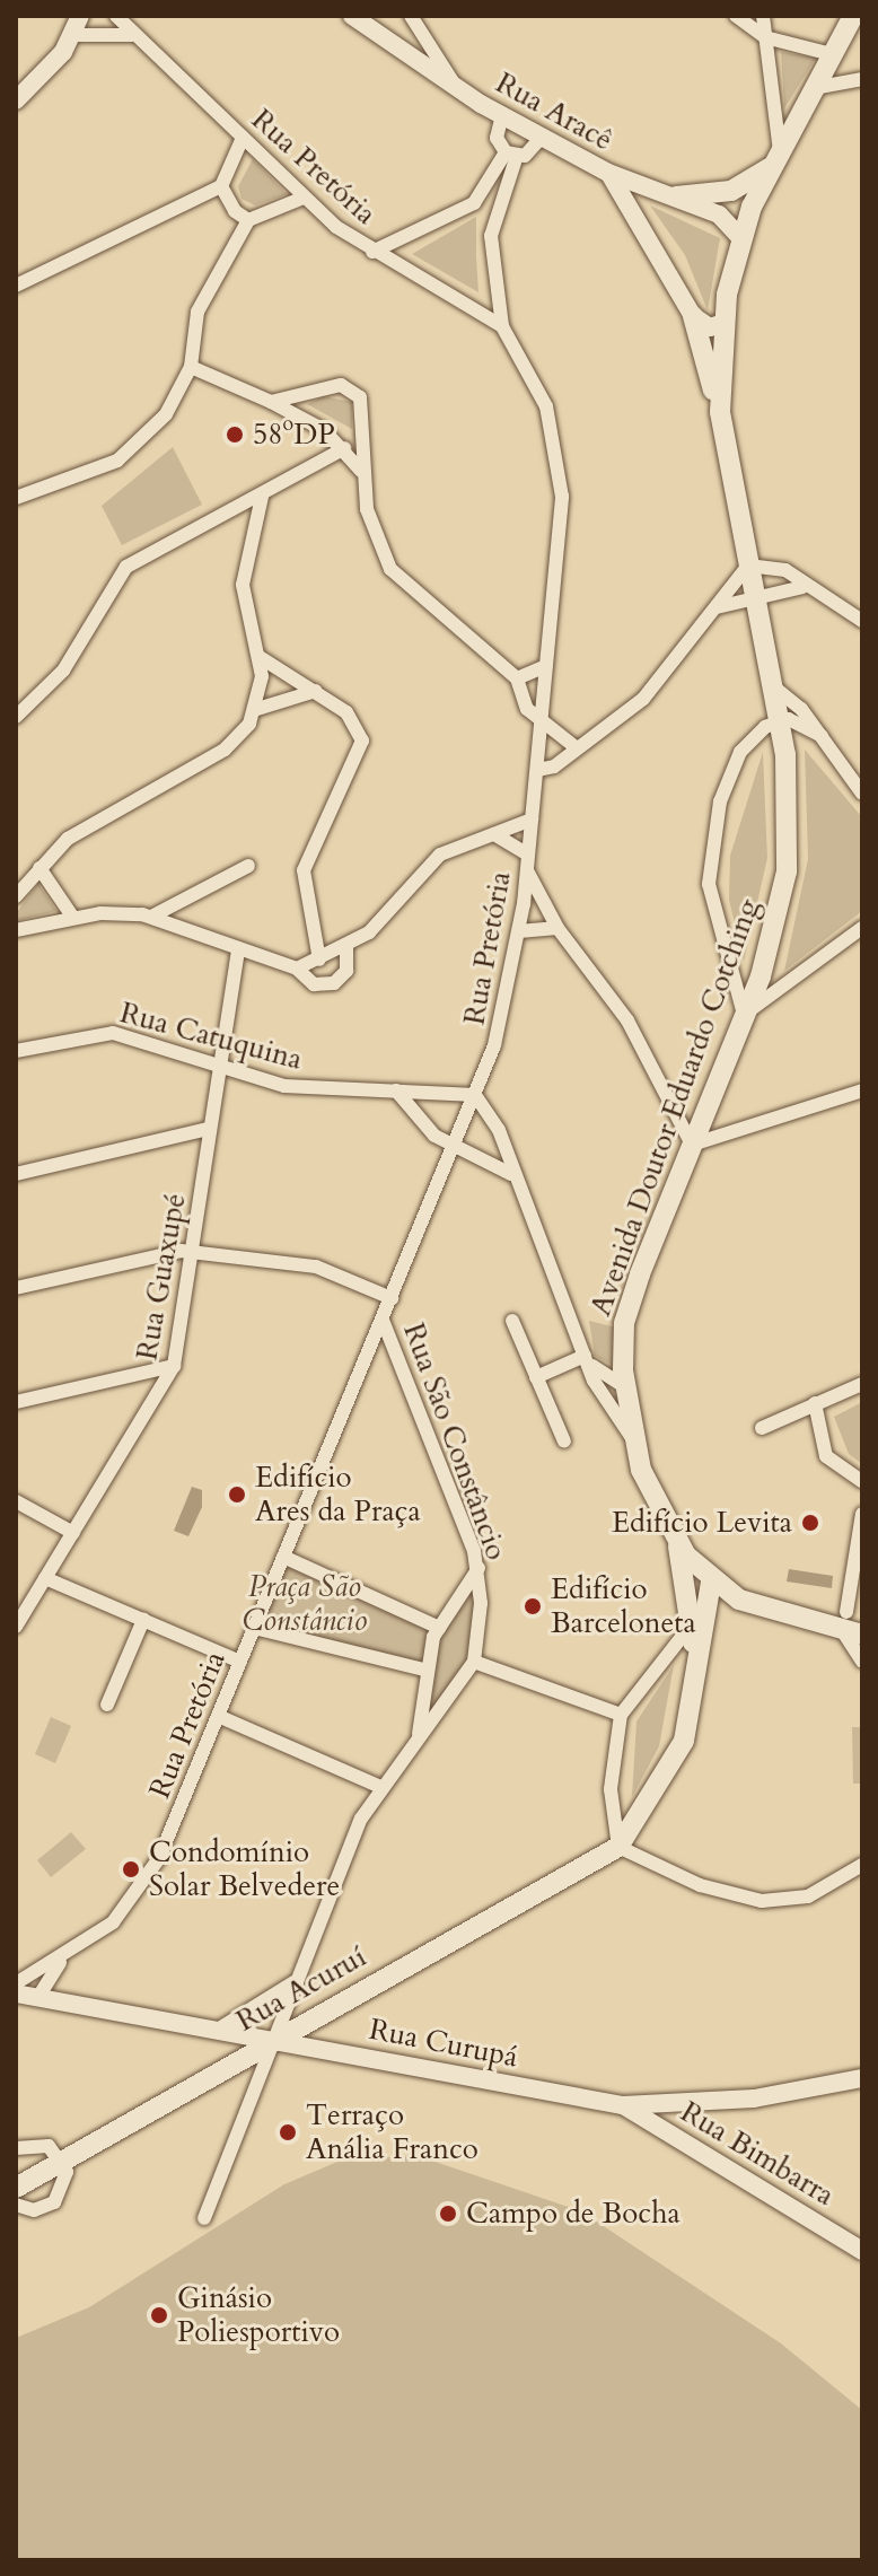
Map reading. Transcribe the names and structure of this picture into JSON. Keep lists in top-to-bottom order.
{
  "streets": {
    "main road": ["Avenida Doutor Eduardo Cotching", "Rua Acuruí"],
    "street": [
      "Rua Aracê",
      "Rua Pretória",
      "Rua Catuquina",
      "Rua Guaxupé",
      "Rua São Constâncio",
      "Rua Curupá",
      "Rua Bimbarra"
    ]
  },
  "crossings": [
    ["Rua Aracê", "Avenida Doutor Eduardo Cotching"],
    ["Rua Pretória", "Rua Catuquina"],
    ["Rua Pretória", "Rua São Constâncio"],
    ["Rua Pretória", "Rua Curupá"],
    ["Rua Catuquina", "Rua Guaxupé"],
    ["Rua Guaxupé", "Rua São Constâncio"],
    ["Rua Acuruí", "Rua Curupá"],
    ["Rua Curupá", "Rua Bimbarra"]
  ],
  "parks": ["Praça São Constâncio"],
  "places": [
    "58ºDP",
    "Edifício Ares da Praça",
    "Edifício Levita",
    "Edifício Barceloneta",
    "Condomínio Solar Belvedere",
    "Terraço Anália Franco",
    "Campo de Bocha",
    "Ginásio Poliesportivo"
  ]
}
